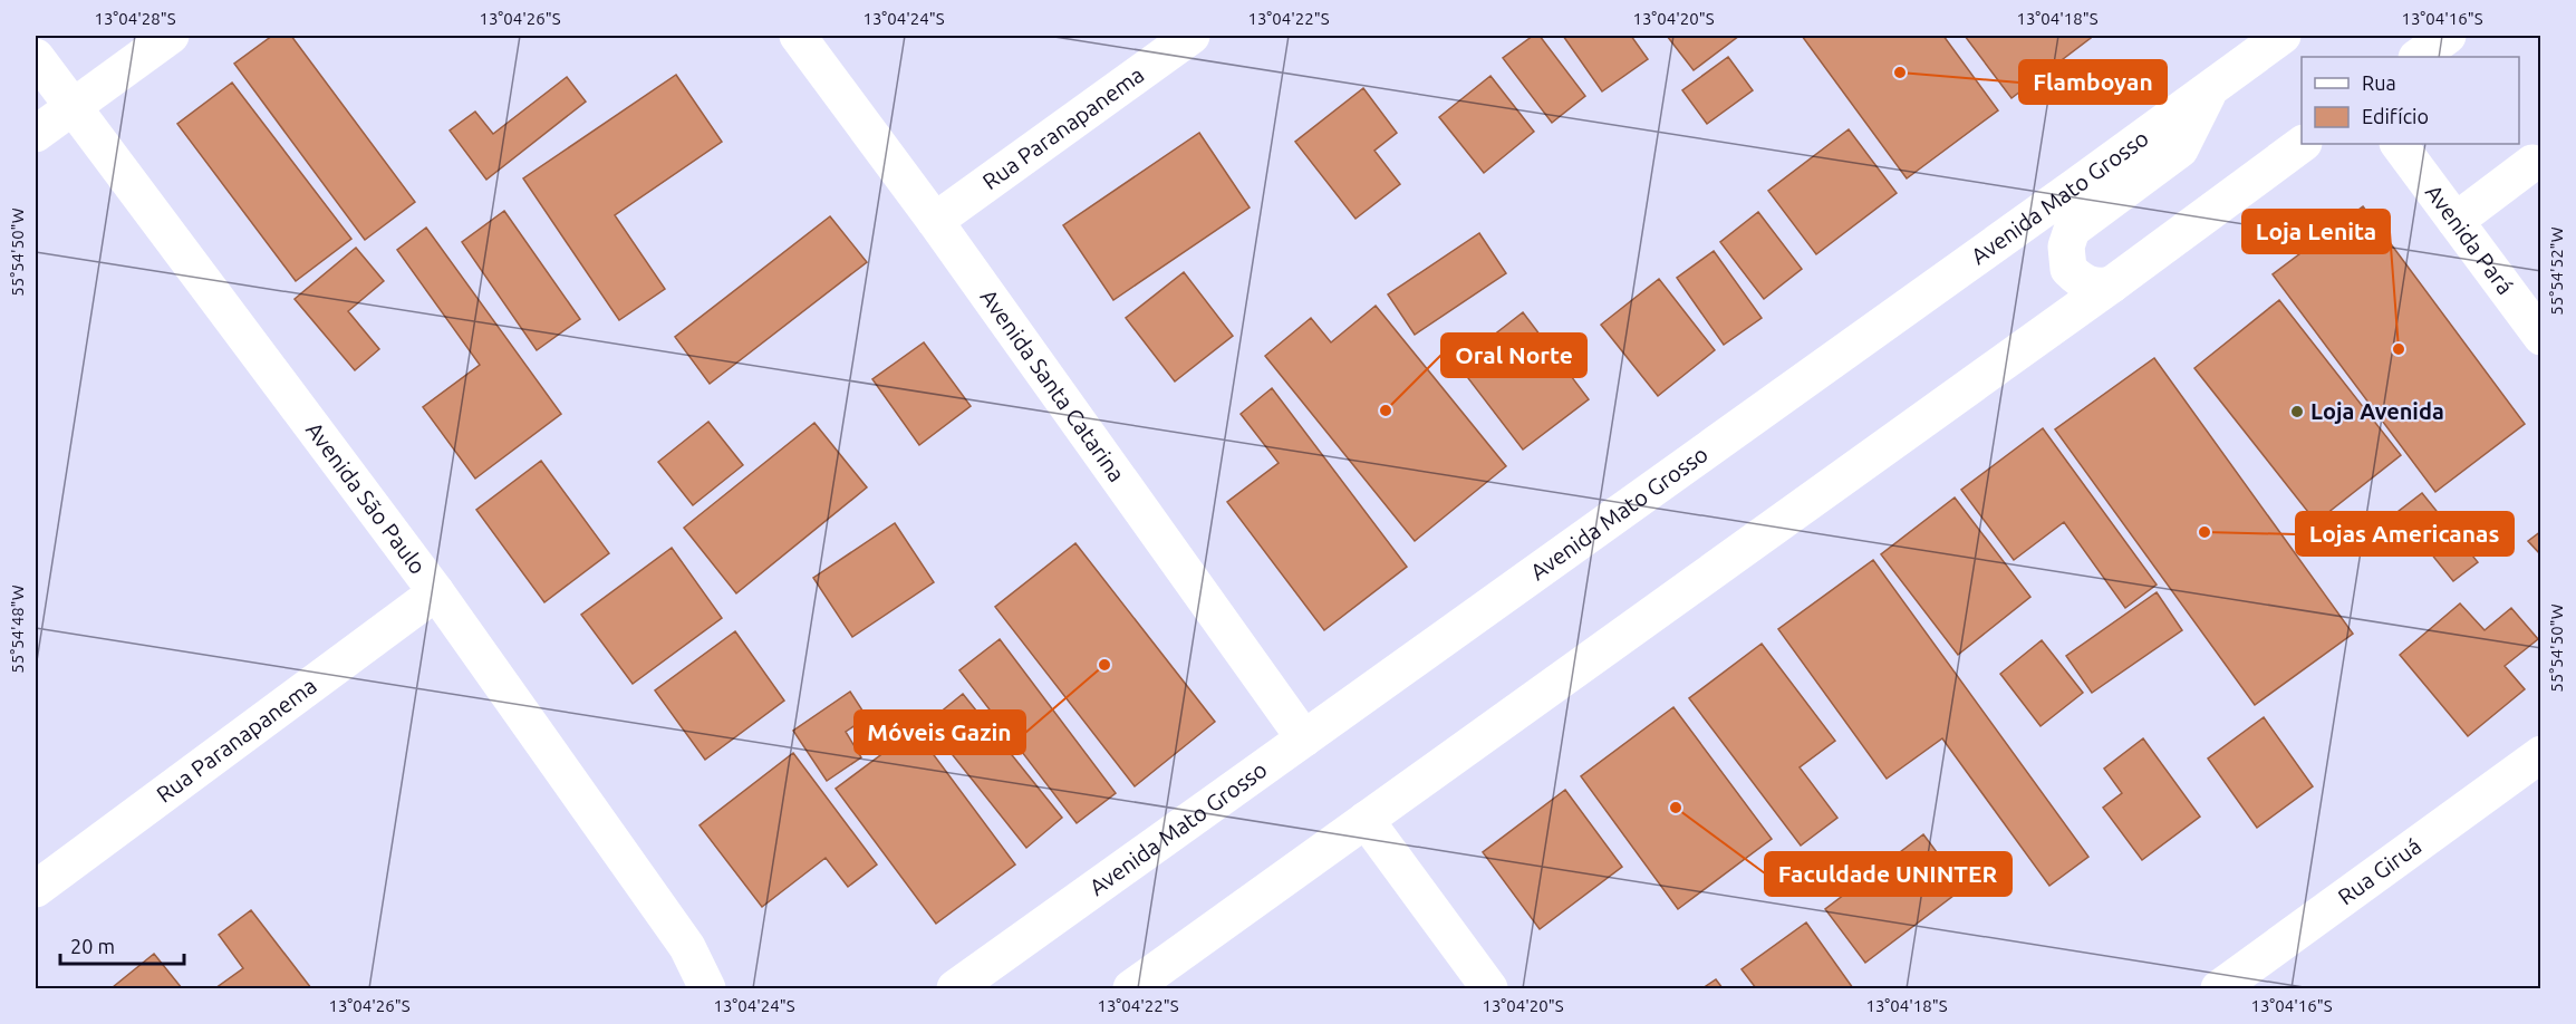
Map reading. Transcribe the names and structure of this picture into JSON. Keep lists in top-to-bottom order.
{
  "streets": {
    "street": [
      "Rua Paranapanema",
      "Avenida Mato Grosso",
      "Avenida Pará",
      "Avenida Santa Catarina",
      "Avenida São Paulo",
      "Rua Giruá"
    ]
  },
  "crossings": [
    ["Rua Paranapanema", "Avenida Santa Catarina"],
    ["Rua Paranapanema", "Avenida São Paulo"],
    ["Avenida Mato Grosso", "Avenida Santa Catarina"]
  ],
  "places": [
    "Flamboyan",
    "Loja Lenita",
    "Oral Norte",
    "Loja Avenida",
    "Lojas Americanas",
    "Móveis Gazin",
    "Faculdade UNINTER"
  ],
  "legend": ["Rua", "Edifício"],
  "scale_bar": "20 m",
  "coordinates": [
    "13°04'28\"S",
    "13°04'26\"S",
    "13°04'24\"S",
    "13°04'22\"S",
    "13°04'20\"S",
    "13°04'18\"S",
    "13°04'16\"S",
    "55°54'50\"W",
    "55°54'52\"W",
    "55°54'48\"W"
  ]
}
